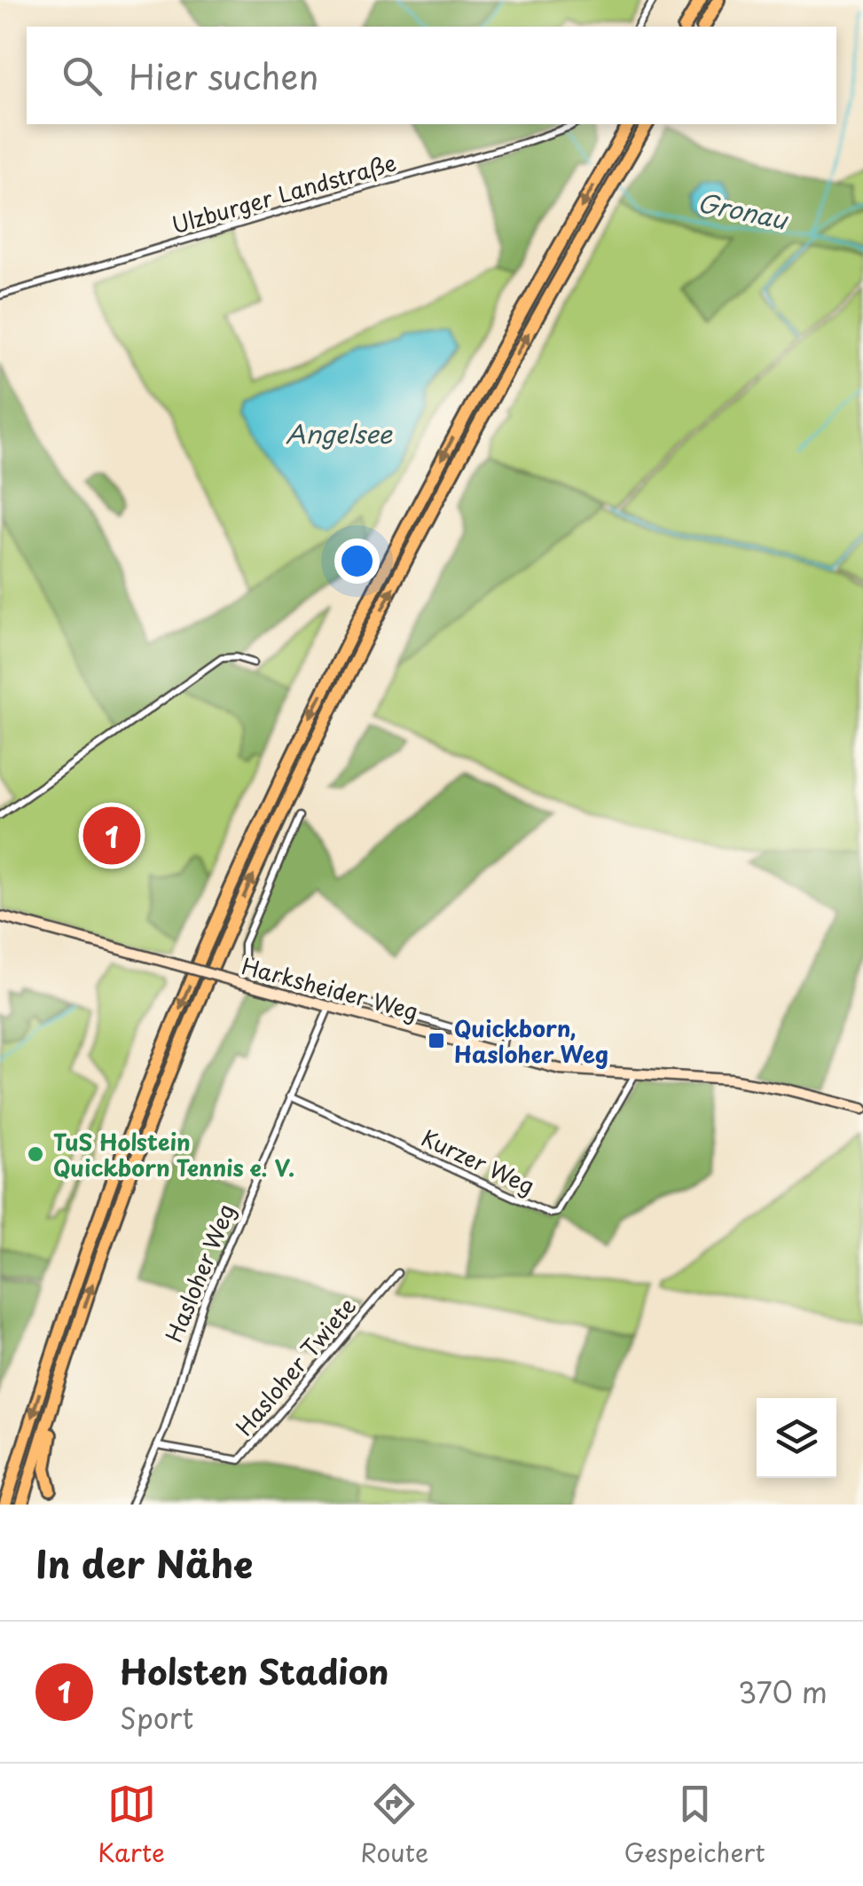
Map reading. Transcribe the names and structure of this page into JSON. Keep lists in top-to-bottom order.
{
  "streets": {
    "main road": ["Harksheider Weg"],
    "street": [
      "Ulzburger Landstraße",
      "Kurzer Weg",
      "Hasloher Weg",
      "Hasloher Twiete"
    ]
  },
  "crossings": [
    ["Harksheider Weg", "Kurzer Weg"],
    ["Harksheider Weg", "Hasloher Weg"],
    ["Kurzer Weg", "Hasloher Weg"],
    ["Hasloher Weg", "Hasloher Twiete"]
  ],
  "water": ["Gronau", "Angelsee"],
  "places": {
    "transit": ["Quickborn, Hasloher Weg"],
    "other": ["TuS Holstein Quickborn Tennis e. V."]
  },
  "page": {
    "search": "Hier suchen",
    "pins": "1",
    "heading": "In der Nähe",
    "list": [
      {
        "mark": "1",
        "name": "Holsten Stadion",
        "note": "Sport",
        "value": "370 m"
      }
    ],
    "nav": ["Karte", "Route", "Gespeichert"]
  }
}
